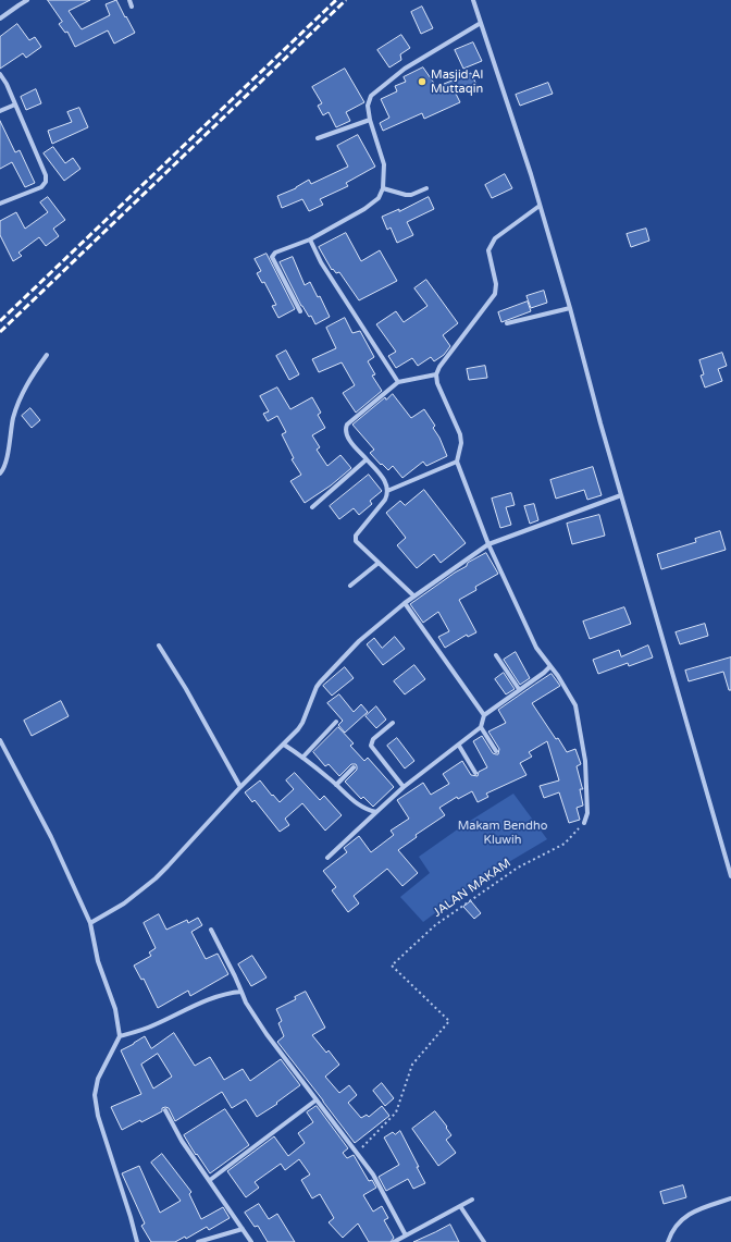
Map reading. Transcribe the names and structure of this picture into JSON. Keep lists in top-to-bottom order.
{
  "streets": {
    "path": ["JALAN MAKAM"]
  },
  "parks": ["Makam Bendho Kluwih"],
  "places": ["Masjid Al Muttaqin"]
}
